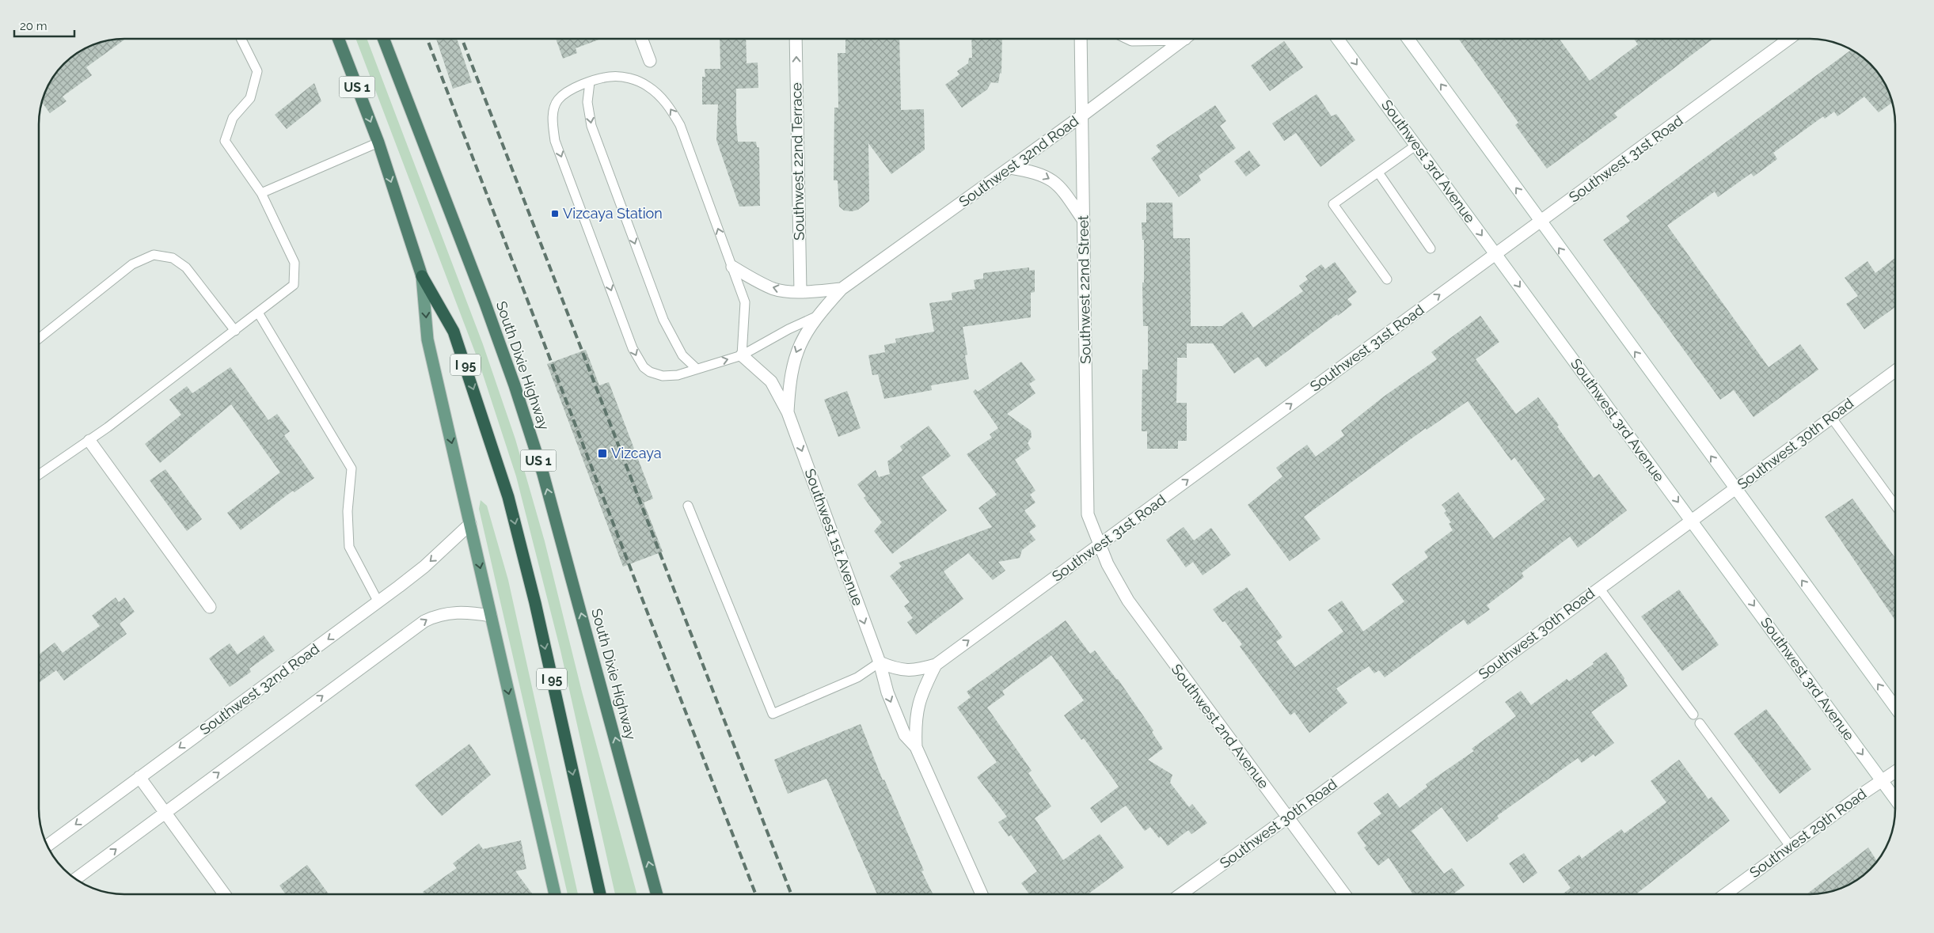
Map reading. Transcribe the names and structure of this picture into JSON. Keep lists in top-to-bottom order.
{
  "streets": {
    "highway": ["US 1", "I 95", "South Dixie Highway"],
    "street": [
      "Southwest 31st Road",
      "Southwest 22nd Terrace",
      "Southwest 32nd Road",
      "Southwest 3rd Avenue",
      "Southwest 22nd Street",
      "Southwest 30th Road",
      "Southwest 1st Avenue",
      "Southwest 2nd Avenue",
      "Southwest 29th Road"
    ]
  },
  "crossings": [
    ["US 1", "I 95"],
    ["Southwest 31st Road", "Southwest 3rd Avenue"],
    ["Southwest 31st Road", "Southwest 22nd Street"],
    ["Southwest 31st Road", "Southwest 1st Avenue"],
    ["Southwest 31st Road", "Southwest 2nd Avenue"],
    ["Southwest 32nd Road", "Southwest 22nd Street"],
    ["Southwest 32nd Road", "Southwest 1st Avenue"],
    ["Southwest 3rd Avenue", "Southwest 30th Road"],
    ["Southwest 3rd Avenue", "Southwest 29th Road"],
    ["Southwest 22nd Street", "Southwest 2nd Avenue"],
    ["Southwest 30th Road", "Southwest 2nd Avenue"]
  ],
  "one_way": ["Southwest 31st Road", "Southwest 22nd Terrace", "Southwest 1st Avenue"],
  "places": {
    "transit": ["Vizcaya Station", "Vizcaya"]
  },
  "scale_bar": "20 m"
}
